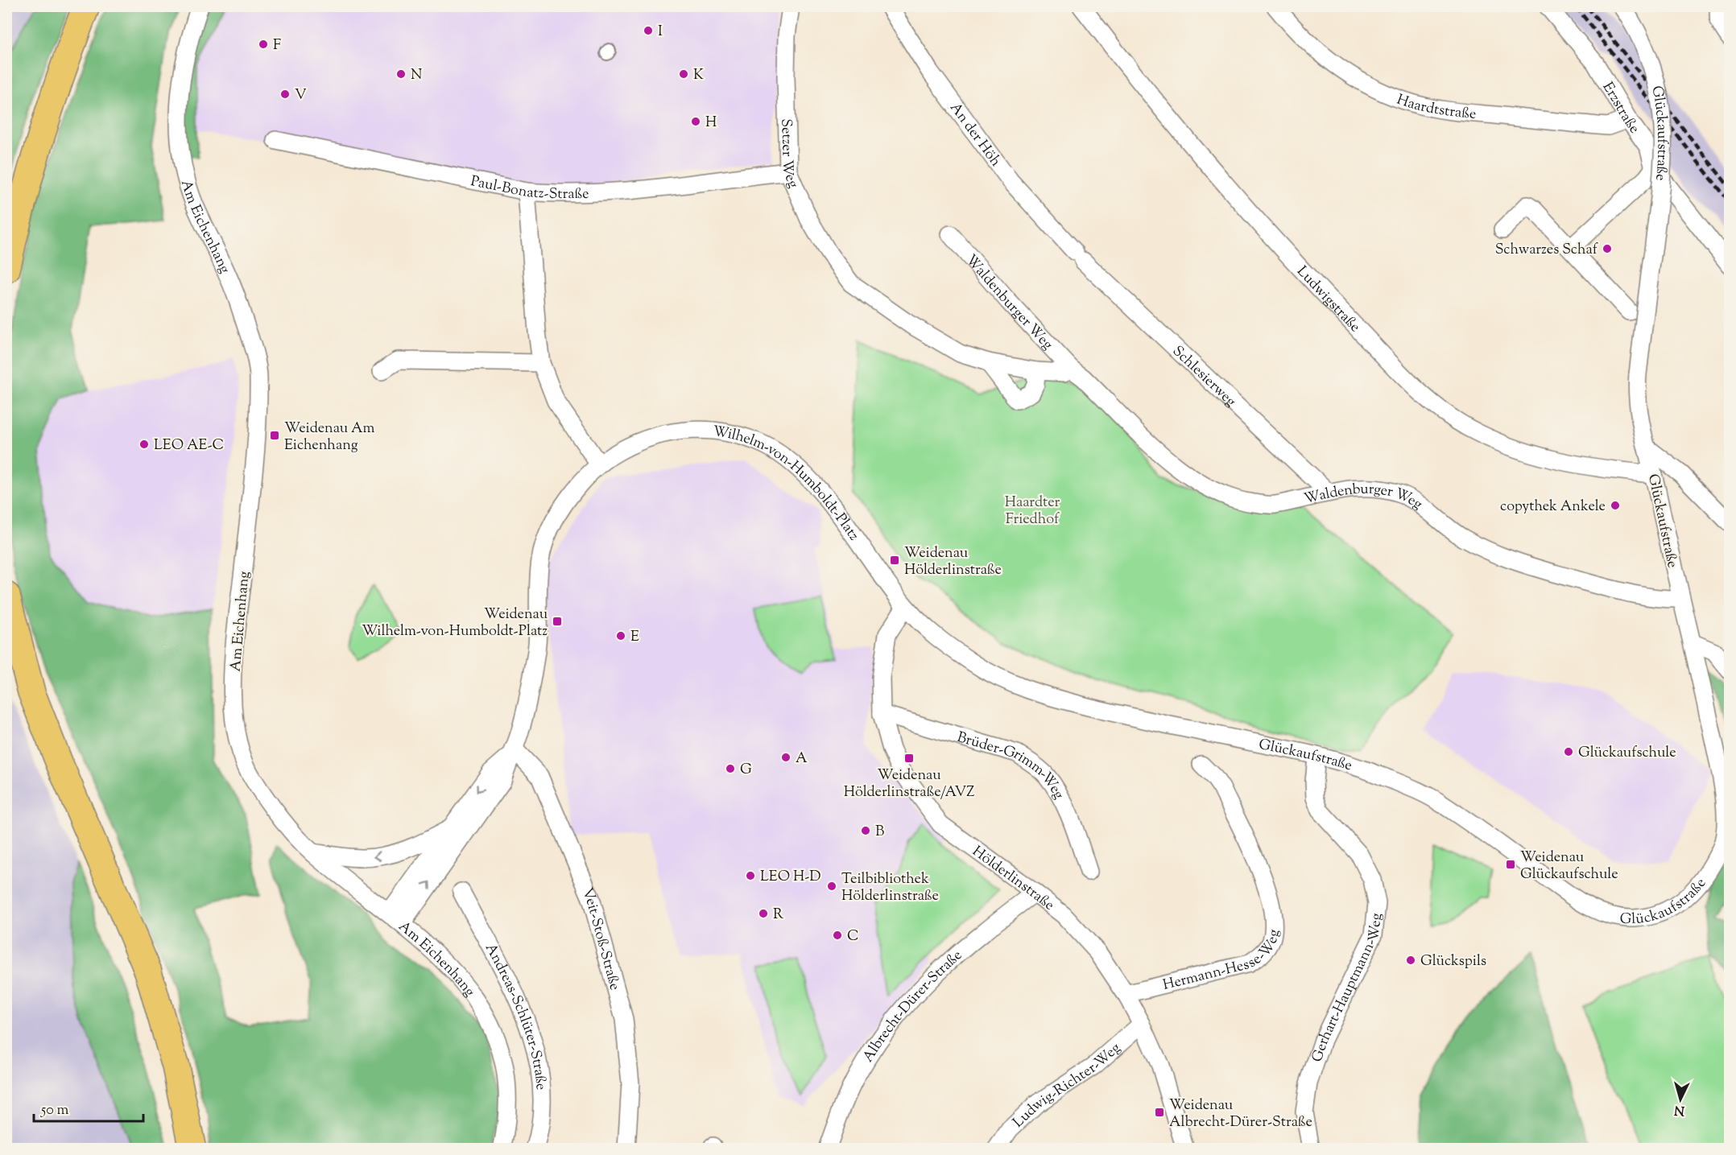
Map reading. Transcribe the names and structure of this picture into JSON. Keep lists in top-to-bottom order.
{
  "streets": {
    "street": [
      "Haardtstraße",
      "Erzstraße",
      "An der Höh",
      "Glückaufstraße",
      "Setzer Weg",
      "Paul-Bonatz-Straße",
      "Am Eichenhang",
      "Ludwigstraße",
      "Waldenburger Weg",
      "Schlesierweg",
      "Wilhelm-von-Humboldt-Platz",
      "Brüder-Grimm-Weg",
      "Hölderlinstraße",
      "Veit-Stoß-Straße",
      "Hermann-Hesse-Weg",
      "Gerhart-Hauptmann-Weg",
      "Albrecht-Dürer-Straße",
      "Andreas-Schlüter-Straße",
      "Ludwig-Richter-Weg"
    ]
  },
  "crossings": [
    ["Haardtstraße", "Erzstraße"],
    ["An der Höh", "Schlesierweg"],
    ["Glückaufstraße", "Ludwigstraße"],
    ["Glückaufstraße", "Waldenburger Weg"],
    ["Glückaufstraße", "Wilhelm-von-Humboldt-Platz"],
    ["Glückaufstraße", "Gerhart-Hauptmann-Weg"],
    ["Setzer Weg", "Paul-Bonatz-Straße"],
    ["Setzer Weg", "Waldenburger Weg"],
    ["Am Eichenhang", "Wilhelm-von-Humboldt-Platz"],
    ["Waldenburger Weg", "Schlesierweg"],
    ["Wilhelm-von-Humboldt-Platz", "Hölderlinstraße"],
    ["Wilhelm-von-Humboldt-Platz", "Veit-Stoß-Straße"],
    ["Brüder-Grimm-Weg", "Hölderlinstraße"],
    ["Hölderlinstraße", "Hermann-Hesse-Weg"],
    ["Hölderlinstraße", "Albrecht-Dürer-Straße"],
    ["Hölderlinstraße", "Ludwig-Richter-Weg"]
  ],
  "parks": ["Haardter Friedhof"],
  "places": {
    "other": [
      "I",
      "F",
      "N",
      "K",
      "V",
      "H",
      "Schwarzes Schaf",
      "LEO AE-C",
      "copythek Ankele",
      "E",
      "Glückaufschule",
      "A",
      "G",
      "B",
      "LEO H-D",
      "Teilbibliothek Hölderlinstraße",
      "R",
      "C",
      "Glückspils"
    ],
    "transit": [
      "Weidenau Am Eichenhang",
      "Weidenau Hölderlinstraße",
      "Weidenau Wilhelm-von-Humboldt-Platz",
      "Weidenau Hölderlinstraße/AVZ",
      "Weidenau Glückaufschule",
      "Weidenau Albrecht-Dürer-Straße"
    ]
  },
  "scale_bar": "50 m",
  "north": "bottom"
}
